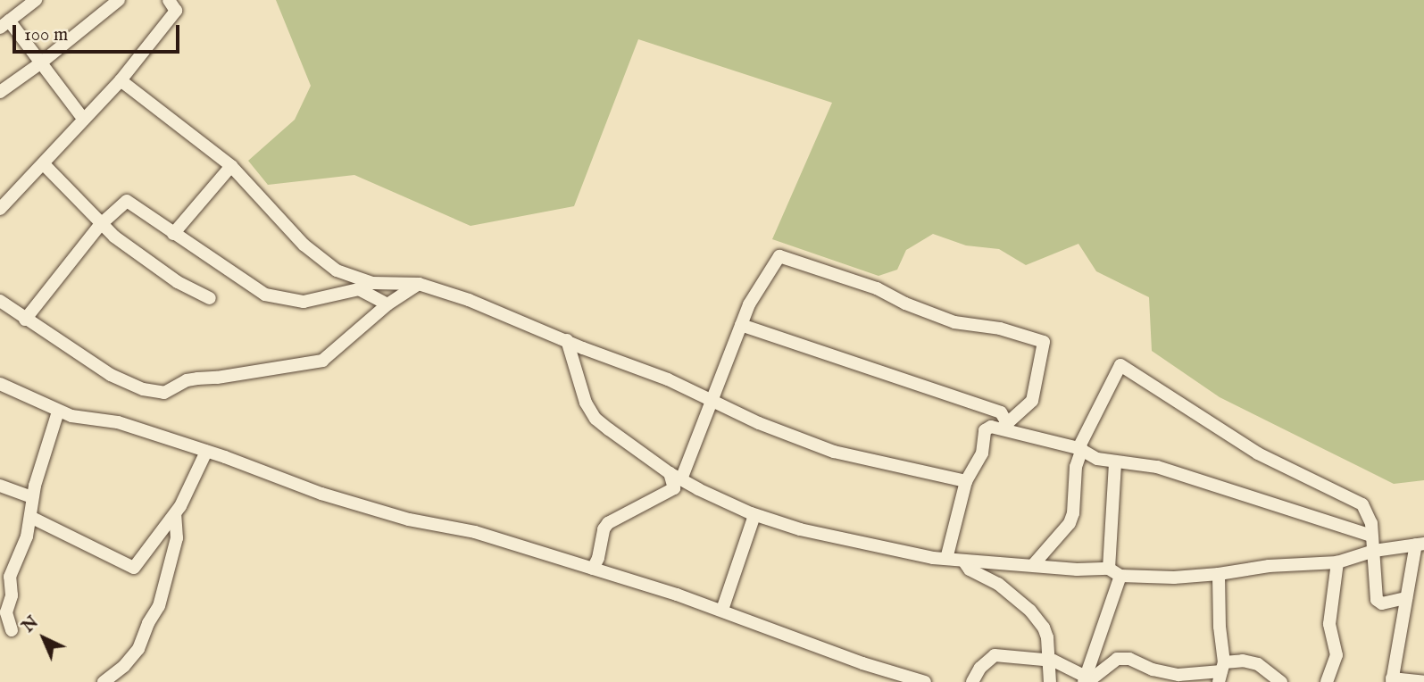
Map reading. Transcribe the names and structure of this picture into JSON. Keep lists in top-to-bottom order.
{
  "scale_bar": "100 m",
  "north": "top left"
}
